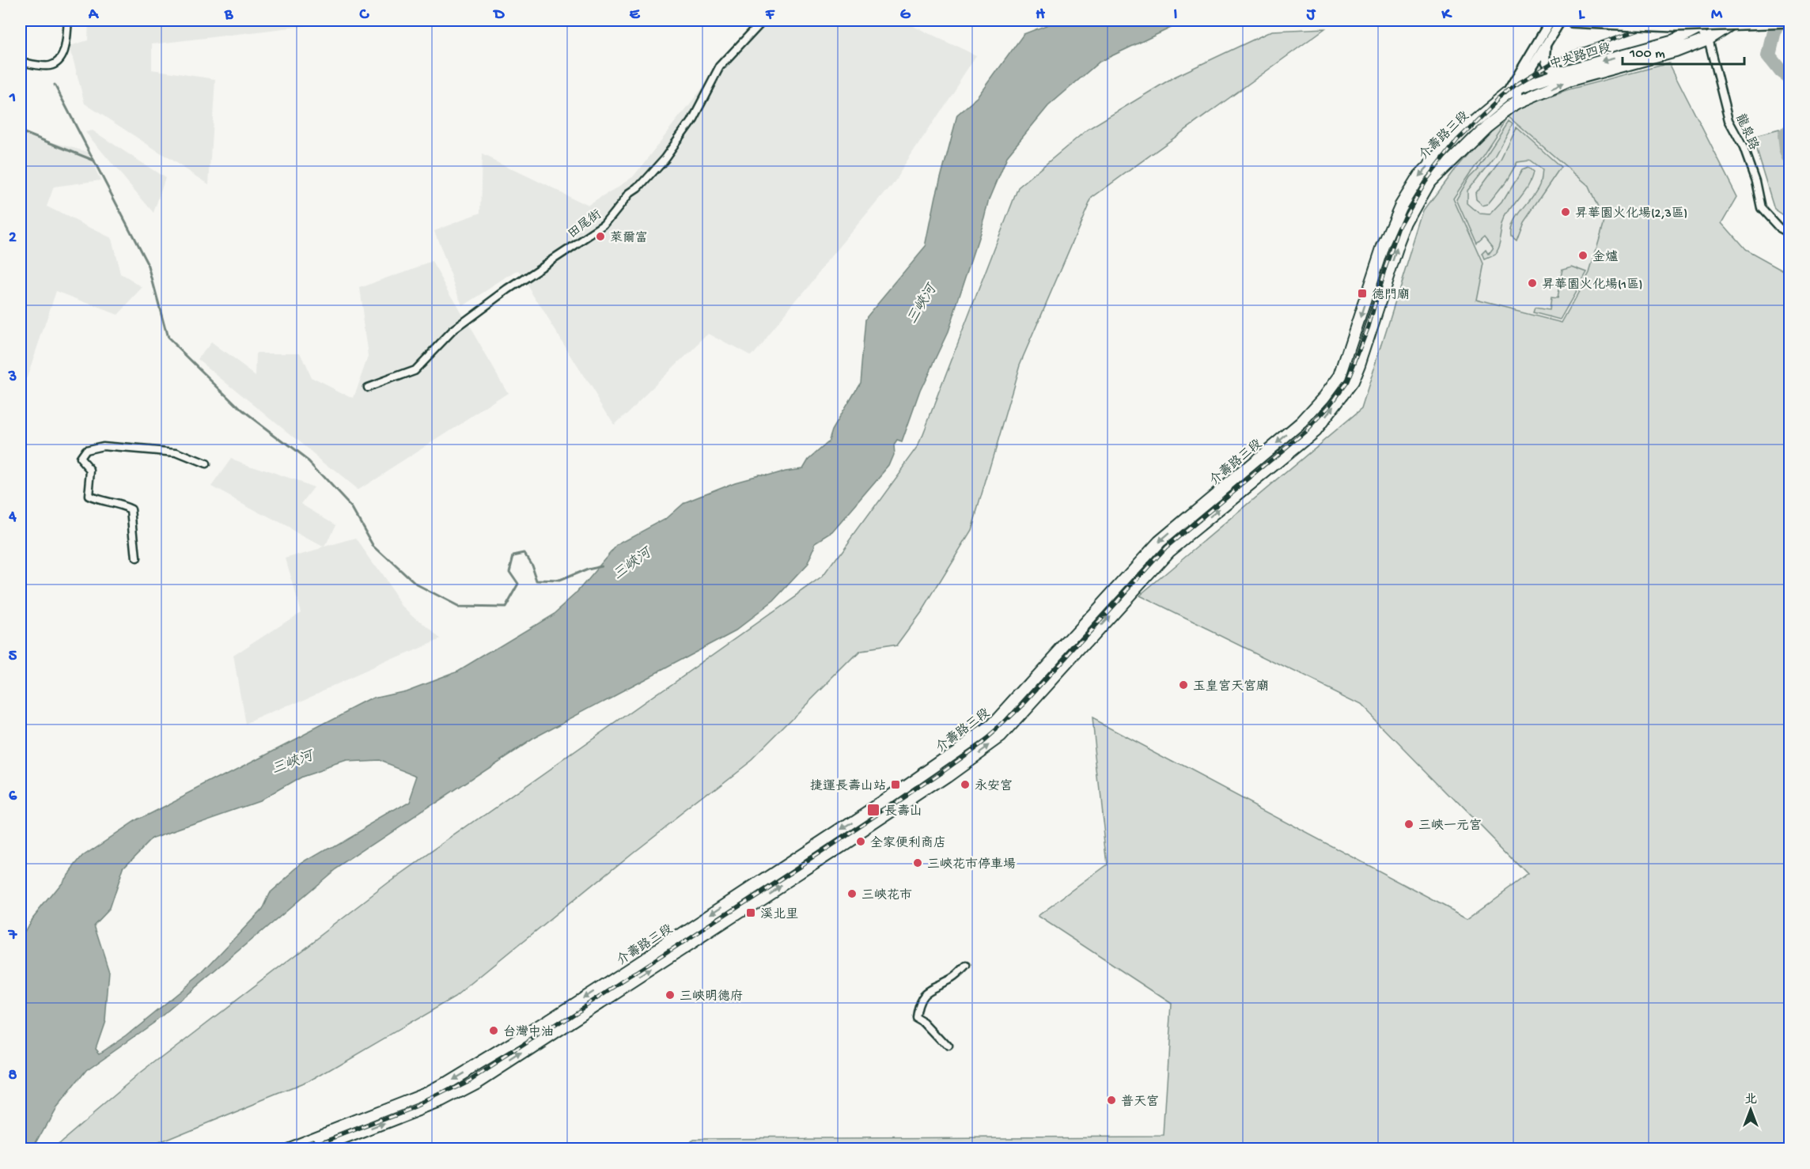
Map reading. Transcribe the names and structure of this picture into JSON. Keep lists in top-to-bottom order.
{
  "streets": {
    "main road": ["中央路四段", "介壽路三段"],
    "street": ["龍泉路", "田尾街"]
  },
  "crossings": [
    ["中央路四段", "龍泉路"],
    ["中央路四段", "介壽路三段"]
  ],
  "water": ["三峽河"],
  "places": {
    "other": [
      "昇華園火化場(2,3區)",
      "萊爾富",
      "金爐",
      "昇華園火化場(1區)",
      "玉皇宮天宮廟",
      "永安宮",
      "三峽一元宮",
      "全家便利商店",
      "三峽花市停車場",
      "三峽花市",
      "三峽明德府",
      "台灣中油",
      "普天宮"
    ],
    "transit": [
      "德門廟",
      "捷運長壽山站",
      "長壽山",
      "溪北里"
    ]
  },
  "scale_bar": "100 m",
  "north": "top",
  "grid": {
    "columns": [
      "A",
      "B",
      "C",
      "D",
      "E",
      "F",
      "G",
      "H",
      "I",
      "J",
      "K",
      "L",
      "M"
    ],
    "rows": [
      "1",
      "2",
      "3",
      "4",
      "5",
      "6",
      "7",
      "8"
    ]
  }
}
